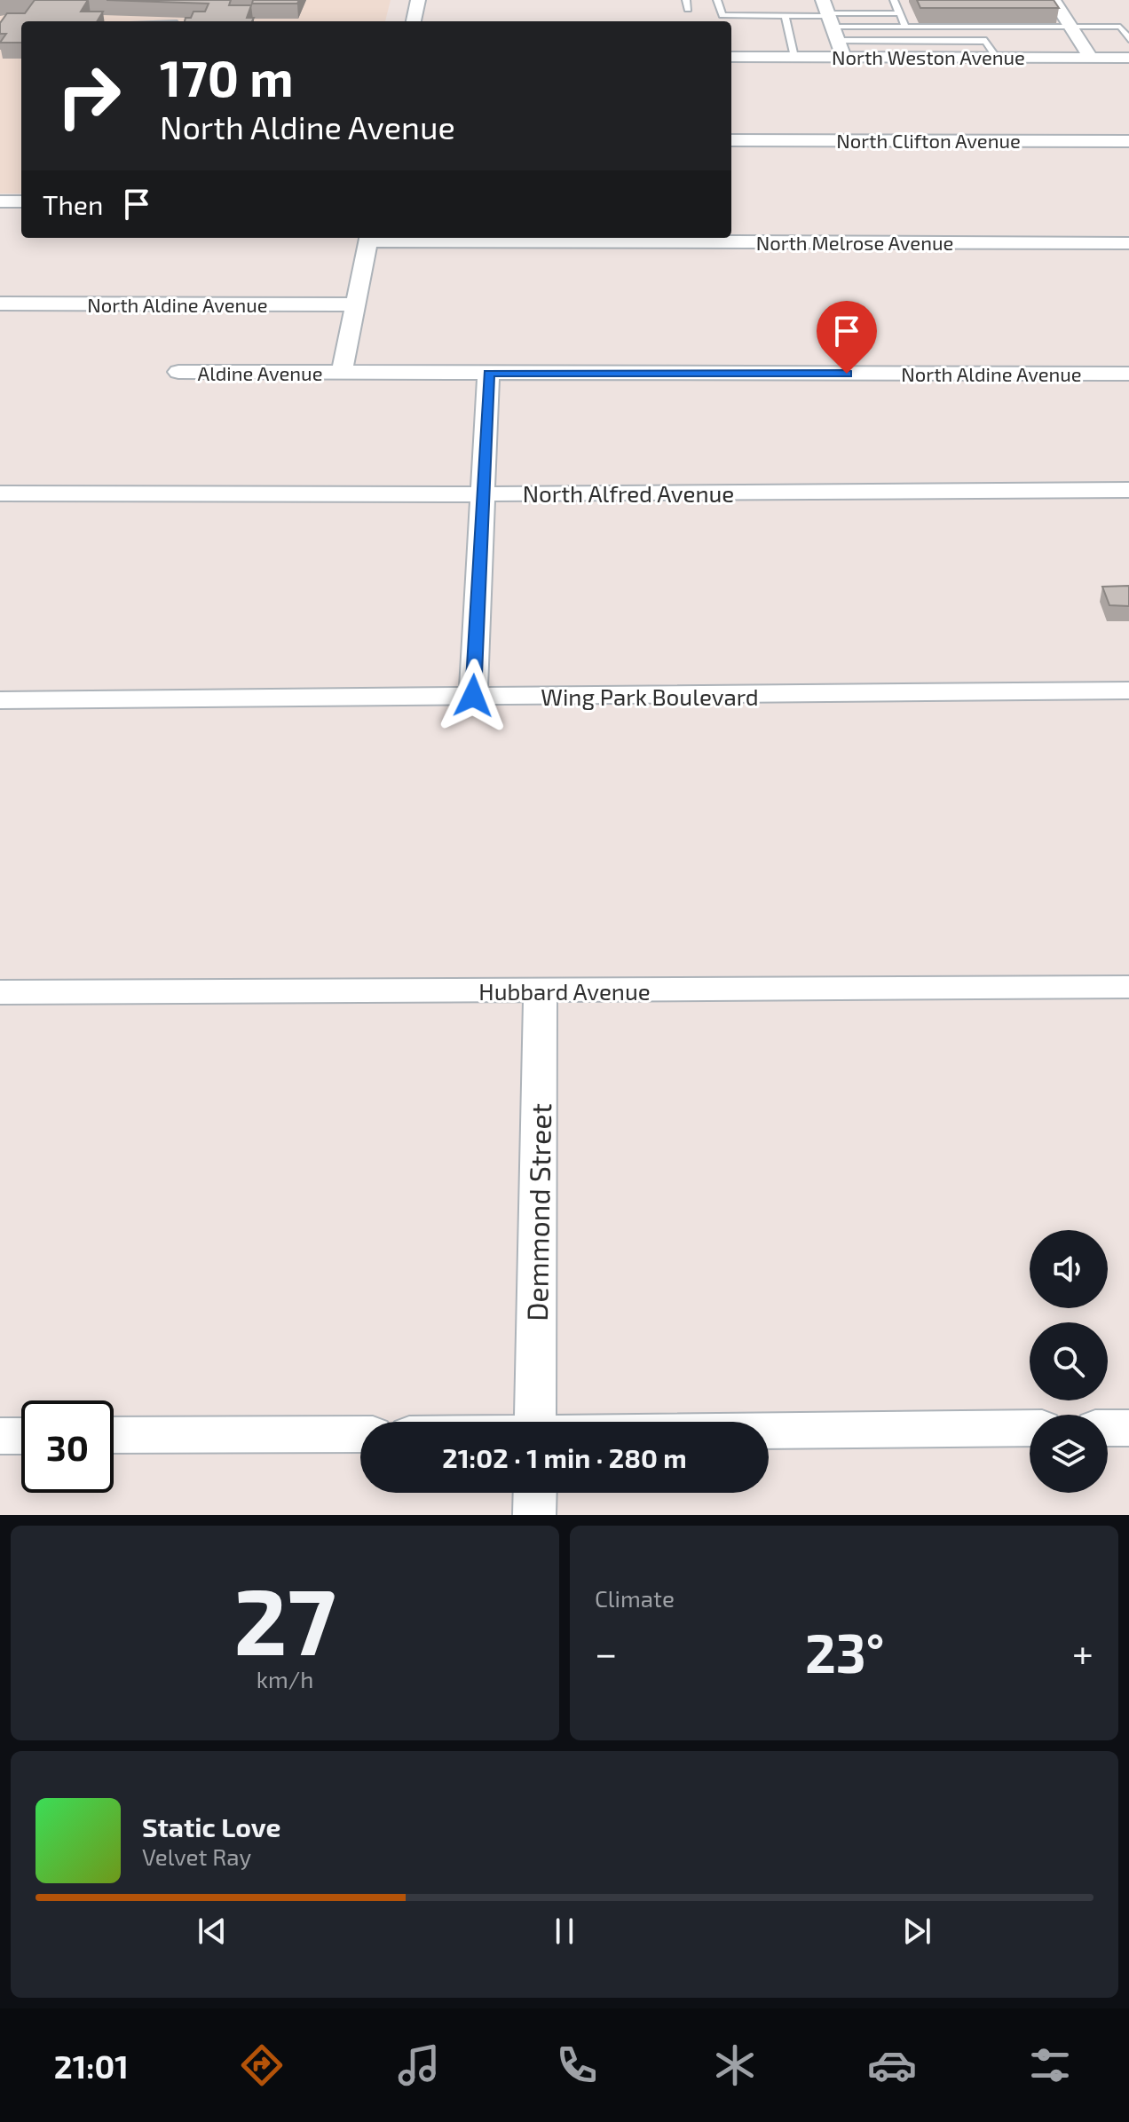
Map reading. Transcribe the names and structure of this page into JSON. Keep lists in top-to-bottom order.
{
  "streets": {
    "street": [
      "North Weston Avenue",
      "North Clifton Avenue",
      "North Melrose Avenue",
      "North Aldine Avenue",
      "Aldine Avenue",
      "North Alfred Avenue",
      "Wing Park Boulevard",
      "Hubbard Avenue",
      "Demmond Street"
    ]
  },
  "crossings": [
    ["North Aldine Avenue", "Aldine Avenue"],
    ["Hubbard Avenue", "Demmond Street"]
  ],
  "page": {
    "turn": ["170 m", "North Aldine Avenue"],
    "then": "Then",
    "limit": "30",
    "trip": "21:02 · 1 min · 280 m",
    "tile": [
      ["27", "km/h"],
      "Climate"
    ],
    "heat": ["−", "23°", "+"],
    "song": ["Static Love", "Velvet Ray"],
    "tabs": "21:01"
  }
}
